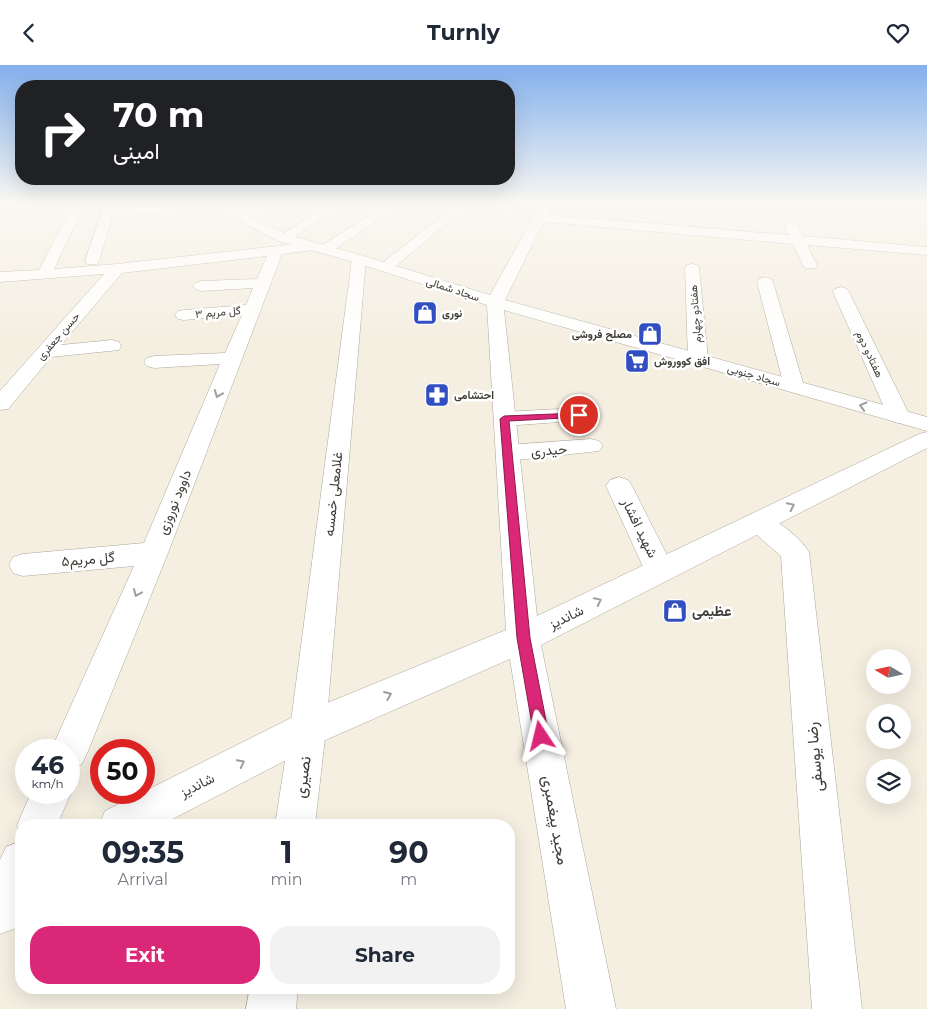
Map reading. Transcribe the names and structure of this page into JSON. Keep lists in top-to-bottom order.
{
  "streets": {
    "street": [
      "سجاد شمالی",
      "گل مریم ۳",
      "هفتادو چهارم",
      "حسن جعفری",
      "هفتادو دوم",
      "سجاد جنوبی",
      "حیدری",
      "غلامعلی خمسه",
      "داوود نوروزی",
      "شهید افشار",
      "گل مریم۵",
      "شاندیز",
      "رضا یوسفی",
      "نصیری",
      "مجید پیغمبری"
    ]
  },
  "crossings": [
    ["سجاد شمالی", "سجاد جنوبی"],
    ["سجاد شمالی", "غلامعلی خمسه"],
    ["سجاد شمالی", "مجید پیغمبری"],
    ["گل مریم ۳", "داوود نوروزی"],
    ["هفتادو چهارم", "سجاد جنوبی"],
    ["هفتادو دوم", "سجاد جنوبی"],
    ["سجاد جنوبی", "مجید پیغمبری"],
    ["حیدری", "مجید پیغمبری"],
    ["غلامعلی خمسه", "شاندیز"],
    ["غلامعلی خمسه", "نصیری"],
    ["داوود نوروزی", "گل مریم۵"],
    ["شهید افشار", "شاندیز"],
    ["شاندیز", "رضا یوسفی"],
    ["شاندیز", "نصیری"],
    ["شاندیز", "مجید پیغمبری"]
  ],
  "one_way": ["داوود نوروزی", "شاندیز"],
  "places": {
    "shop": ["نوری", "مصلح فروشی", "عظیمی"],
    "supermarket": ["افق کووروش"],
    "pharmacy": ["احتشامی"]
  },
  "north": "left",
  "page": {
    "header": "Turnly",
    "turn": ["70 m", "امینی"],
    "speed": "46 km/h",
    "limit": "50",
    "eta": [
      "09:35",
      "Arrival",
      "1",
      "min",
      "90",
      "m"
    ],
    "buttons": ["Exit", "Share"]
  }
}
